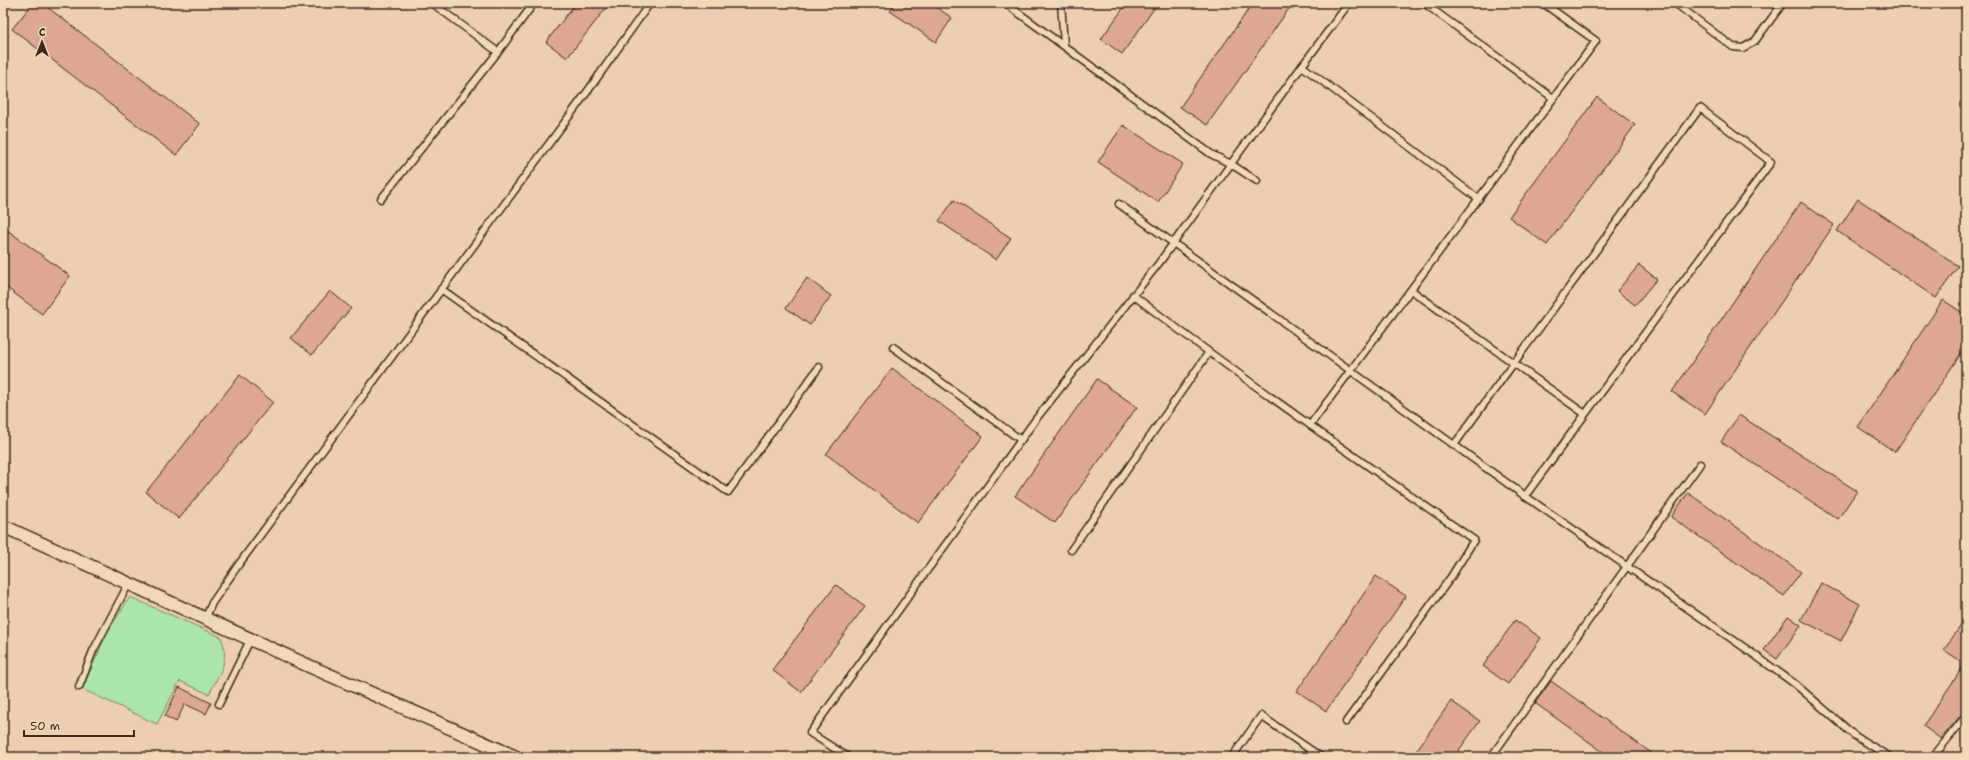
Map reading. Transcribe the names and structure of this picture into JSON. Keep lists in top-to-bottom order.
{
  "scale_bar": "50 m",
  "north": "top"
}
